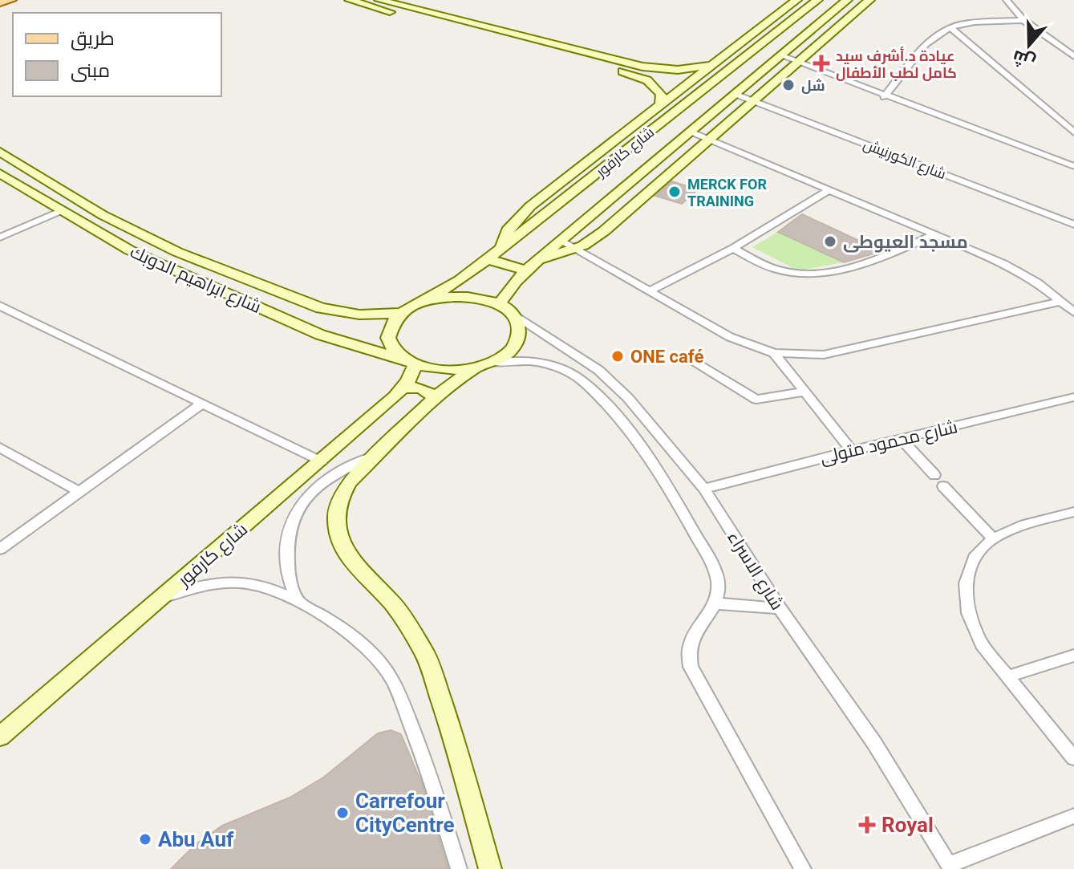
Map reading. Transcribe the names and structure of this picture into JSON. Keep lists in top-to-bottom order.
{
  "streets": {
    "street": [
      "شارع كارفور",
      "شارع الكورنيش",
      "شارع ابراهيم الدوبك",
      "شارع محمود متولى",
      "شارع الاسراء"
    ]
  },
  "crossings": [
    ["شارع كارفور", "شارع الكورنيش"],
    ["شارع كارفور", "شارع ابراهيم الدوبك"],
    ["شارع كارفور", "شارع الاسراء"],
    ["شارع ابراهيم الدوبك", "شارع الاسراء"],
    ["شارع محمود متولى", "شارع الاسراء"]
  ],
  "places": {
    "health": ["عيادة د.أشرف سيد كامل لطب الأطفال", "Royal"],
    "other": [
      "شل",
      "MERCK FOR TRAINING",
      "مسجد العيوطى",
      "ONE café",
      "Carrefour CityCentre",
      "Abu Auf"
    ]
  },
  "legend": ["طريق", "مبنى"],
  "north": "bottom"
}
